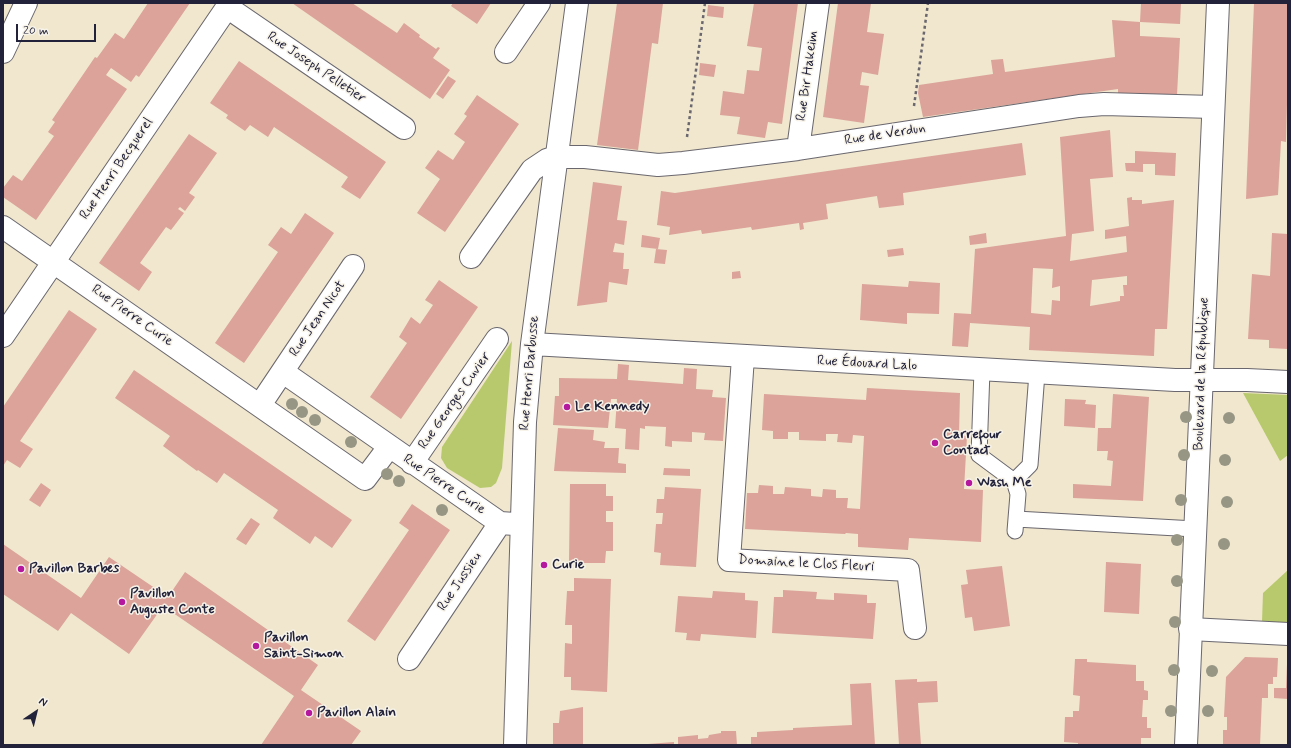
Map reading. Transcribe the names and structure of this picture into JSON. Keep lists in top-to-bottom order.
{
  "streets": {
    "street": [
      "Rue Joseph Pelletier",
      "Rue Bir Hakeim",
      "Rue de Verdun",
      "Rue Henri Becquerel",
      "Rue Pierre Curie",
      "Rue Jean Nicot",
      "Rue Édouard Lalo",
      "Rue Henri Barbusse",
      "Boulevard de la République",
      "Rue Georges Cuvier",
      "Domaine le Clos Fleuri",
      "Rue Jussieu"
    ]
  },
  "crossings": [
    ["Rue Joseph Pelletier", "Rue Henri Becquerel"],
    ["Rue Bir Hakeim", "Rue de Verdun"],
    ["Rue de Verdun", "Rue Henri Barbusse"],
    ["Rue de Verdun", "Boulevard de la République"],
    ["Rue Henri Becquerel", "Rue Pierre Curie"],
    ["Rue Pierre Curie", "Rue Jean Nicot"],
    ["Rue Pierre Curie", "Rue Henri Barbusse"],
    ["Rue Pierre Curie", "Rue Georges Cuvier"],
    ["Rue Pierre Curie", "Rue Jussieu"],
    ["Rue Édouard Lalo", "Rue Henri Barbusse"],
    ["Rue Édouard Lalo", "Boulevard de la République"],
    ["Rue Édouard Lalo", "Domaine le Clos Fleuri"],
    ["Rue Henri Barbusse", "Rue Jussieu"]
  ],
  "places": [
    "Le Kennedy",
    "Carrefour Contact",
    "Wash Me",
    "Curie",
    "Pavillon Barbes",
    "Pavillon Auguste Conte",
    "Pavillon Saint-Simon",
    "Pavillon Alain"
  ],
  "scale_bar": "20 m",
  "north": "top right"
}
